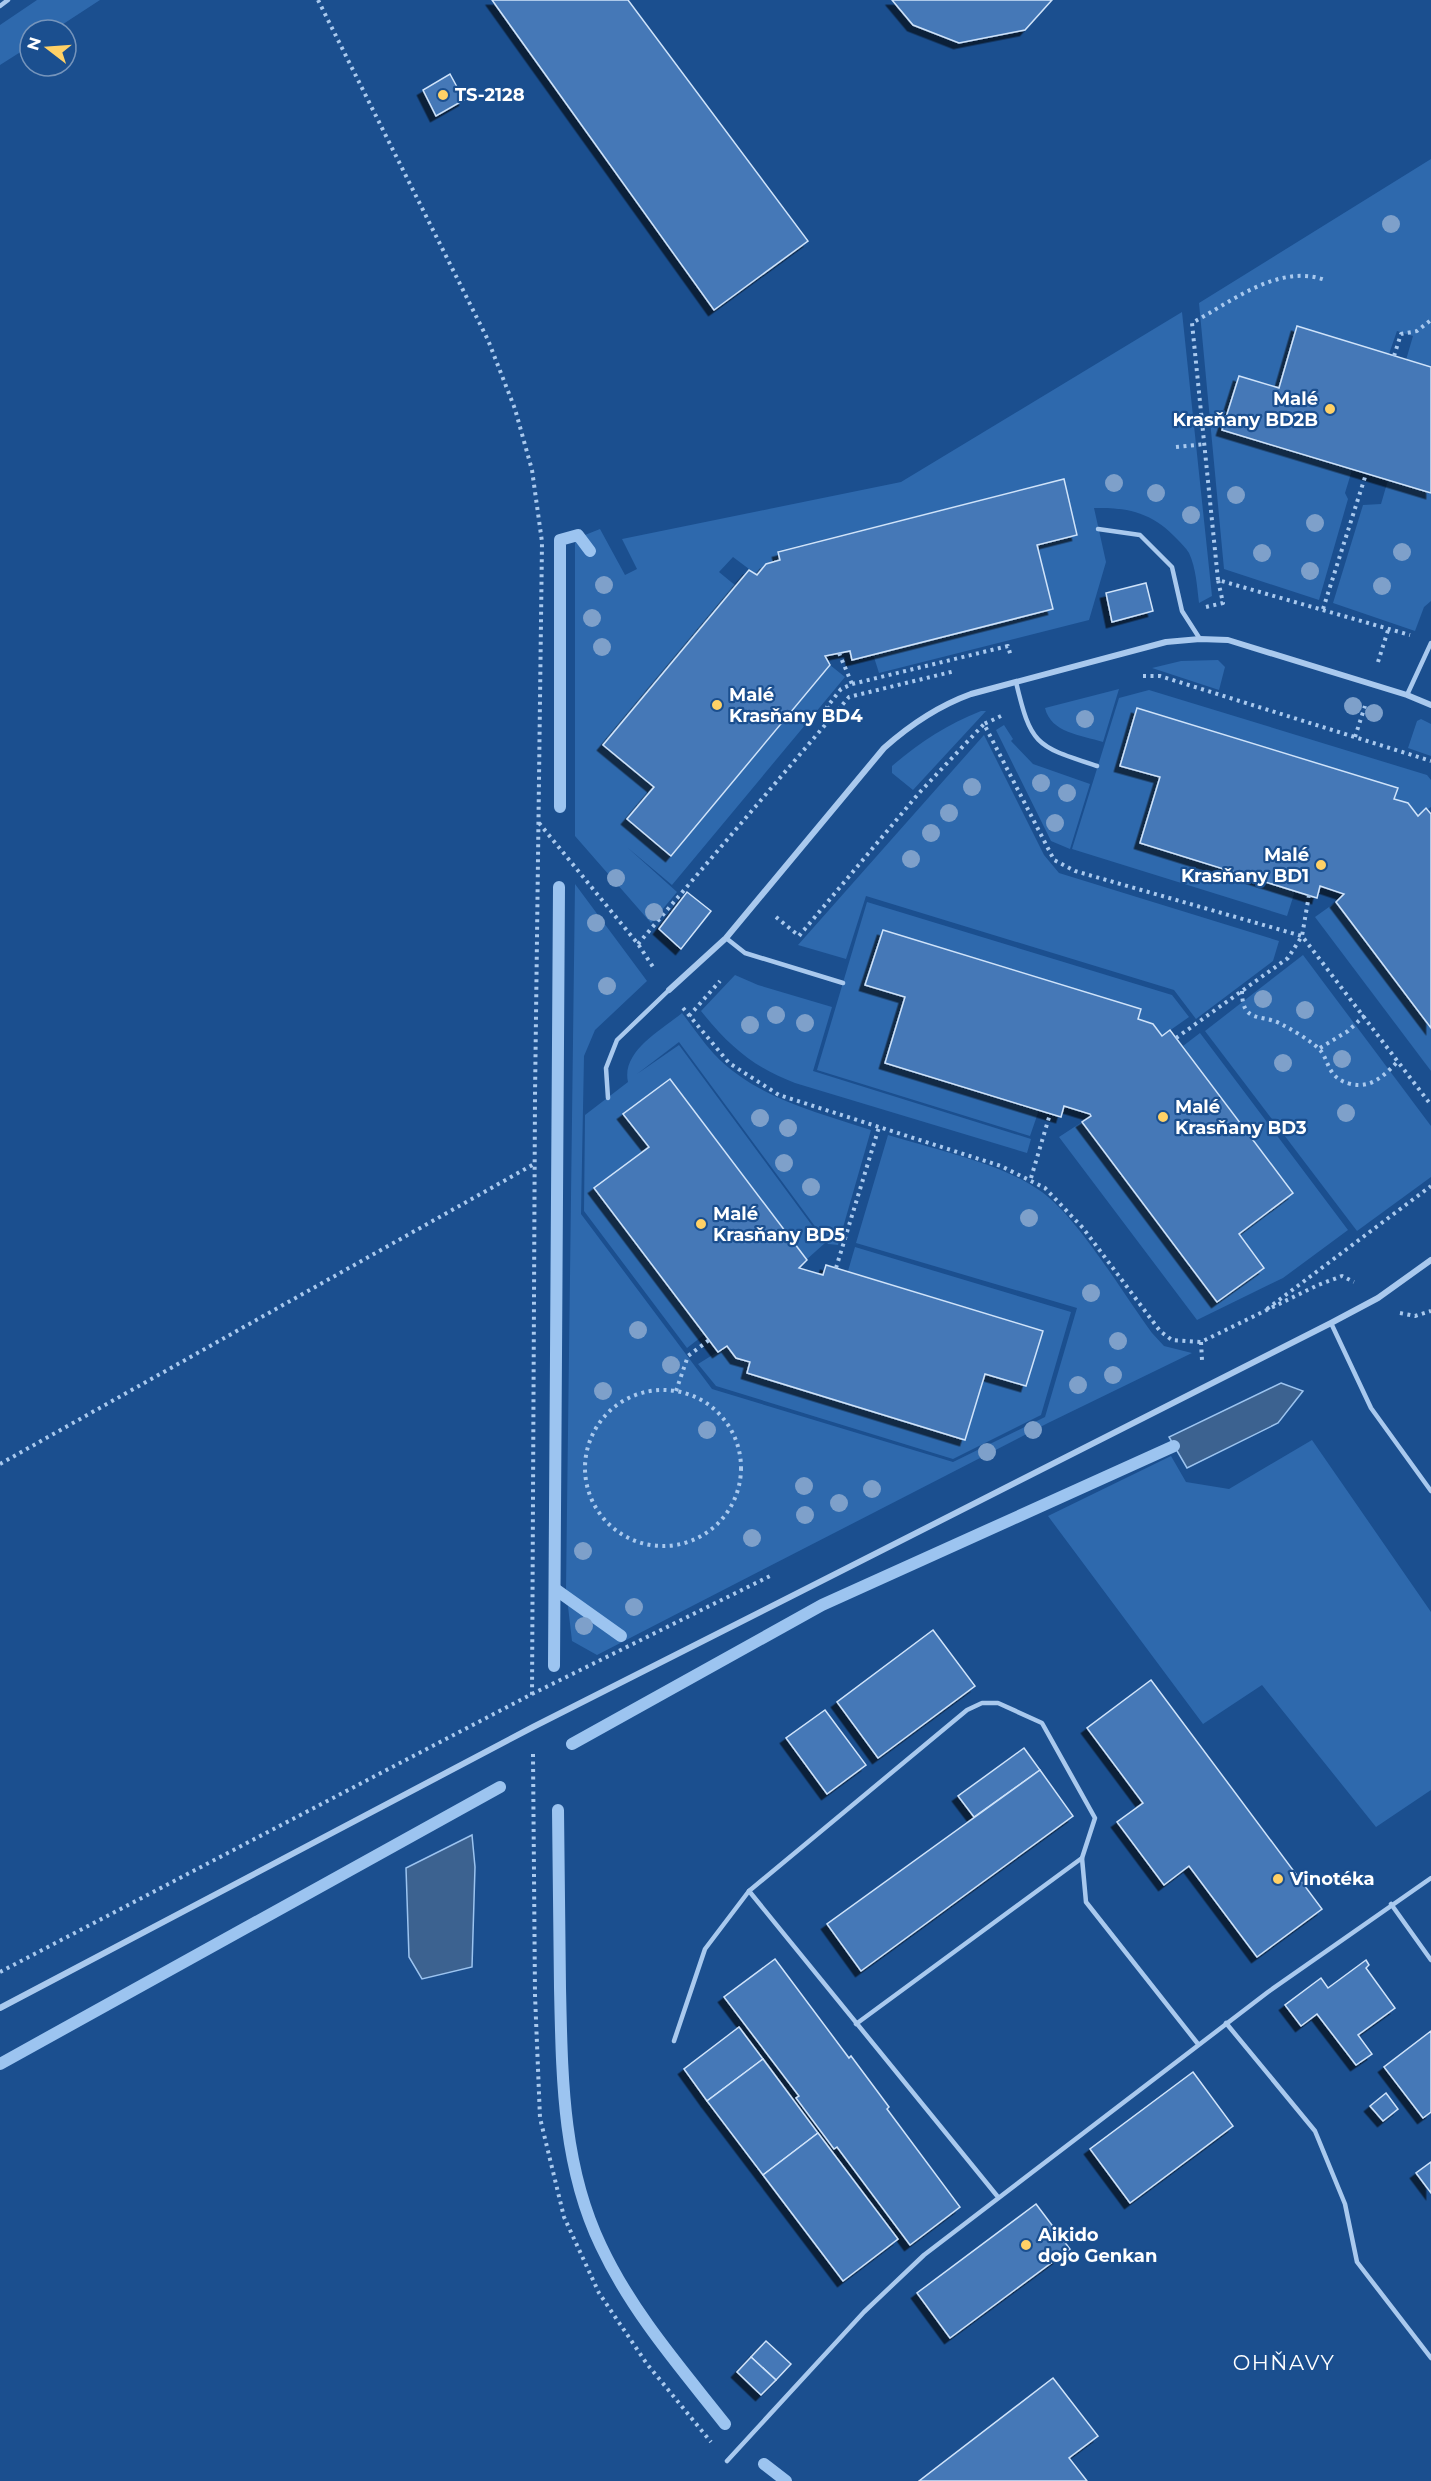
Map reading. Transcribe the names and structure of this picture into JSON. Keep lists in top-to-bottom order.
{
  "districts": ["OHŇAVY"],
  "places": [
    "TS-2128",
    "Malé Krasňany BD2B",
    "Malé Krasňany BD4",
    "Malé Krasňany BD1",
    "Malé Krasňany BD3",
    "Malé Krasňany BD5",
    "Vinotéka",
    "Aikido dojo Genkan"
  ],
  "north": "left"
}
